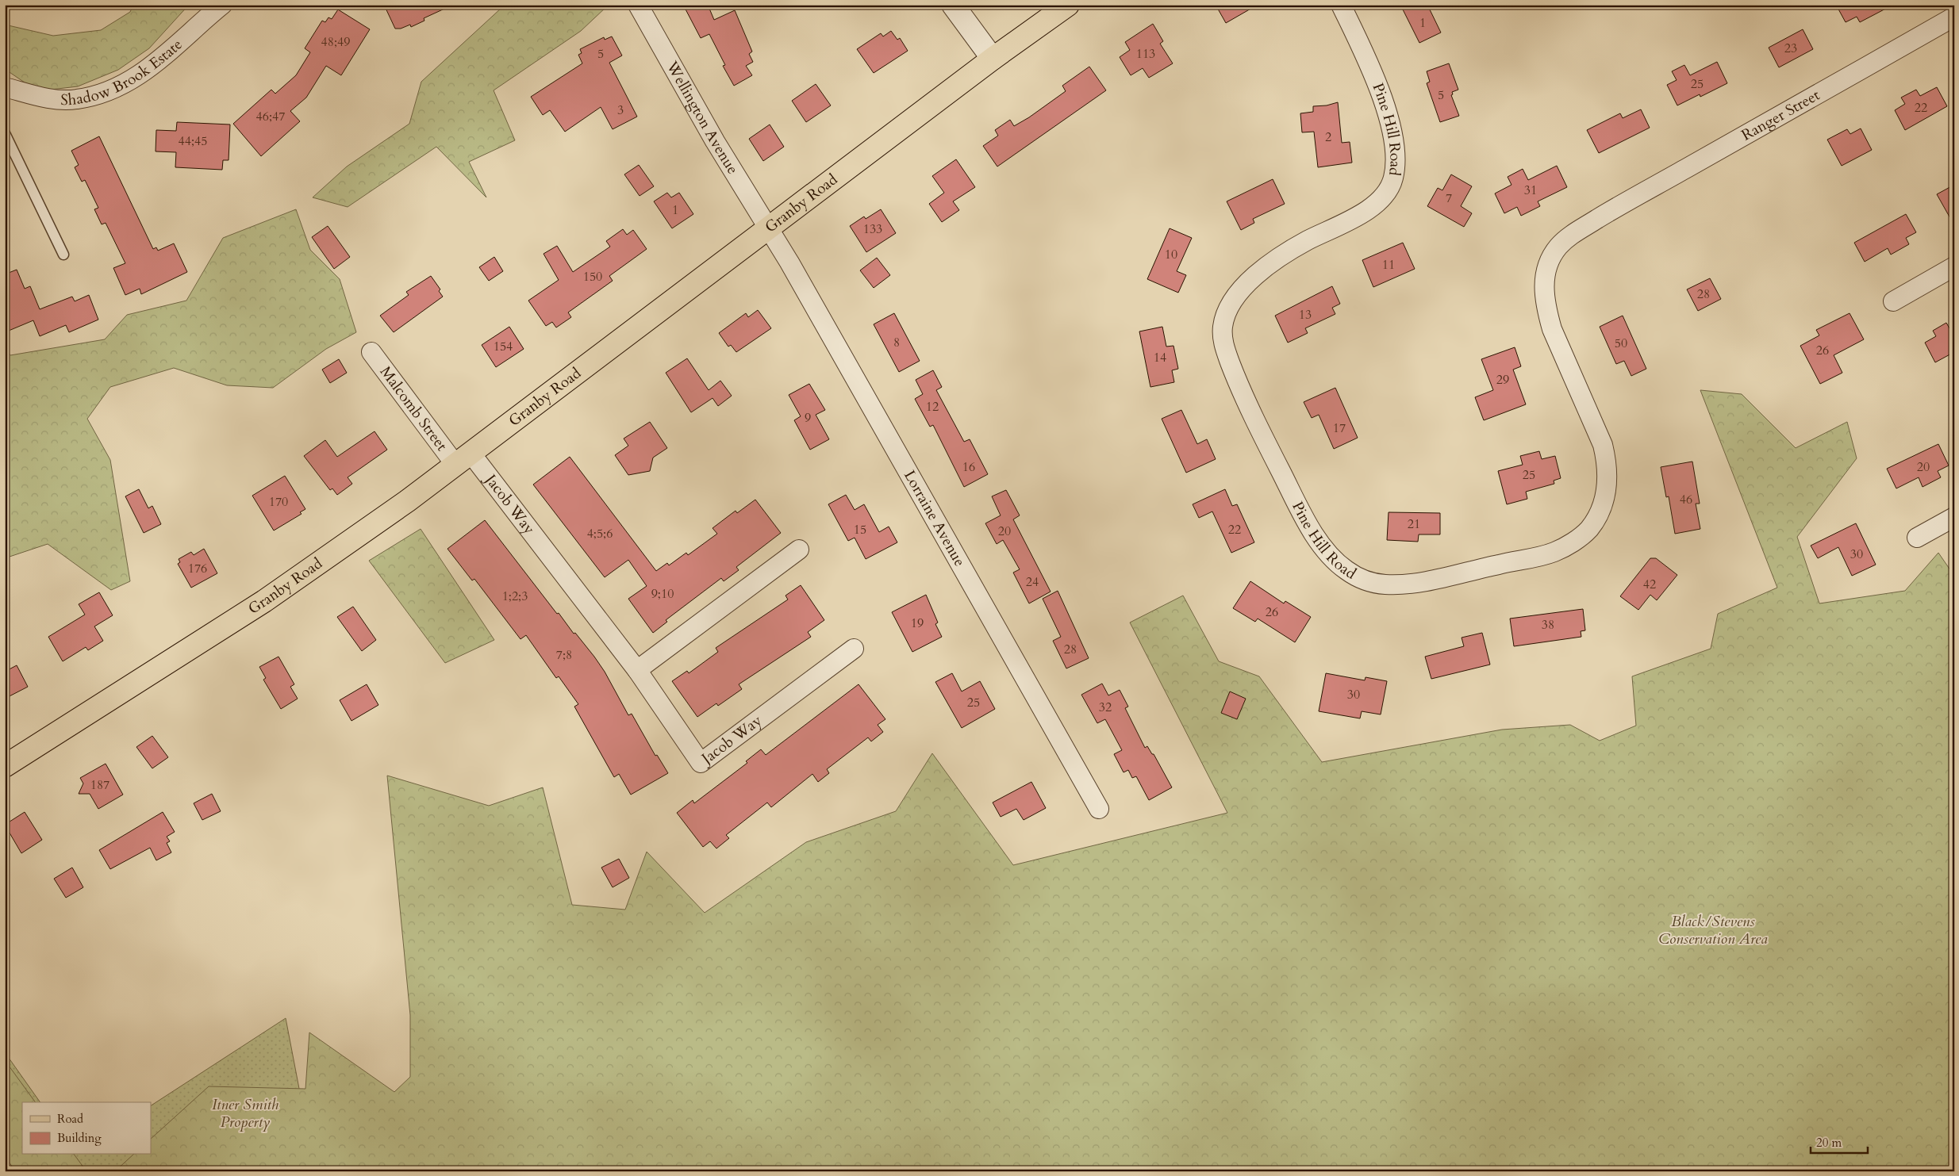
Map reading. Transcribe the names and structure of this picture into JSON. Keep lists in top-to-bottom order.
{
  "streets": {
    "main road": ["Granby Road"],
    "street": [
      "Shadow Brook Estate",
      "Ranger Street",
      "Wellington Avenue",
      "Pine Hill Road",
      "Malcomb Street",
      "Jacob Way",
      "Lorraine Avenue"
    ]
  },
  "crossings": [
    ["Ranger Street", "Pine Hill Road"],
    ["Wellington Avenue", "Granby Road"],
    ["Wellington Avenue", "Lorraine Avenue"],
    ["Granby Road", "Malcomb Street"],
    ["Granby Road", "Jacob Way"],
    ["Granby Road", "Lorraine Avenue"],
    ["Malcomb Street", "Jacob Way"]
  ],
  "parks": ["Black/Stevens Conservation Area", "Itner Smith Property"],
  "house_numbers": [
    "1",
    "48;49",
    "23",
    "5",
    "113",
    "25",
    "5",
    "22",
    "3",
    "46;47",
    "2",
    "44;45",
    "31",
    "7",
    "1",
    "133",
    "10",
    "11",
    "150",
    "28",
    "13",
    "8",
    "50",
    "154",
    "26",
    "14",
    "29",
    "12",
    "9",
    "17",
    "16",
    "20",
    "25",
    "46",
    "170",
    "21",
    "15",
    "22",
    "20",
    "4;5;6",
    "30",
    "176",
    "24",
    "42",
    "9;10",
    "1;2;3",
    "26",
    "19",
    "38",
    "28",
    "7;8",
    "30",
    "25",
    "32",
    "187"
  ],
  "legend": ["Road", "Building"],
  "scale_bar": "20 m"
}
